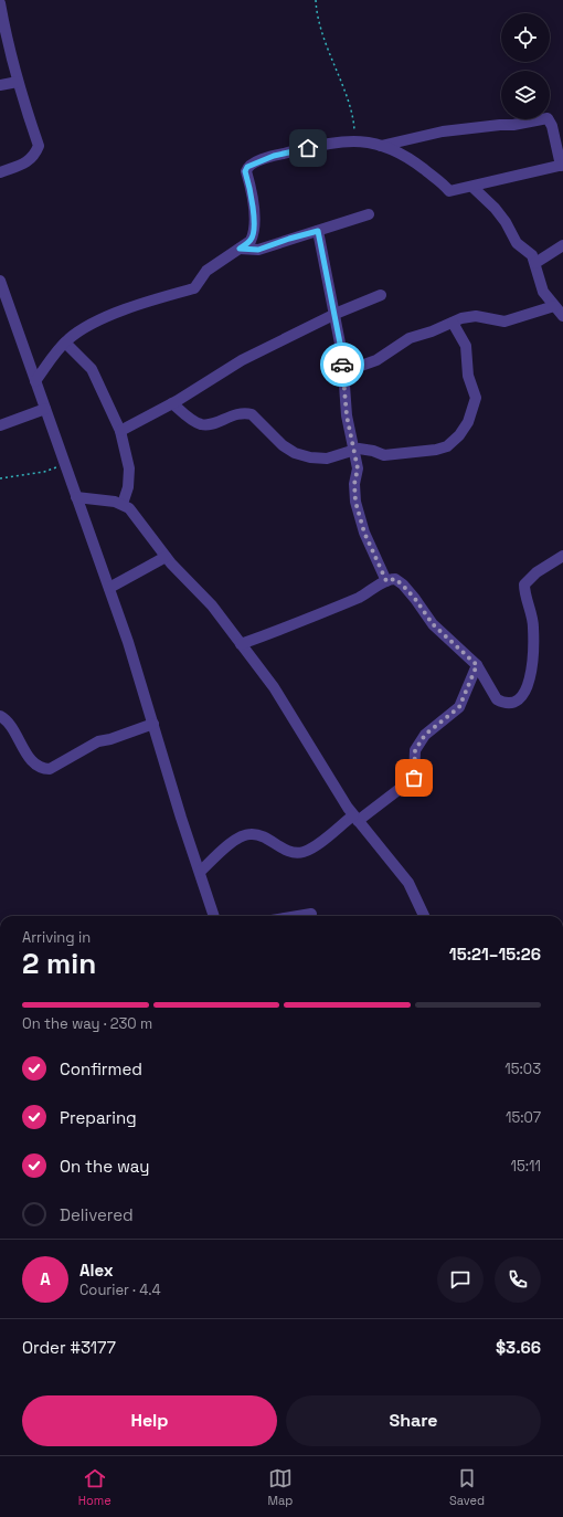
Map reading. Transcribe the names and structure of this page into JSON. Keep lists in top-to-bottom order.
{
  "page": {
    "heading": ["2 min", "Arriving in", "15:21–15:26"],
    "panel": [
      "Alex",
      "Courier · 4.4",
      "Order #3177",
      "$3.66"
    ],
    "bar": "On the way · 230 m",
    "list": [
      ["Confirmed", "15:03"],
      ["Preparing", "15:07"],
      ["On the way", "15:11"],
      "Delivered"
    ],
    "round": "A",
    "buttons": ["Help", "Share"],
    "tabs": ["Home", "Map", "Saved"]
  }
}
